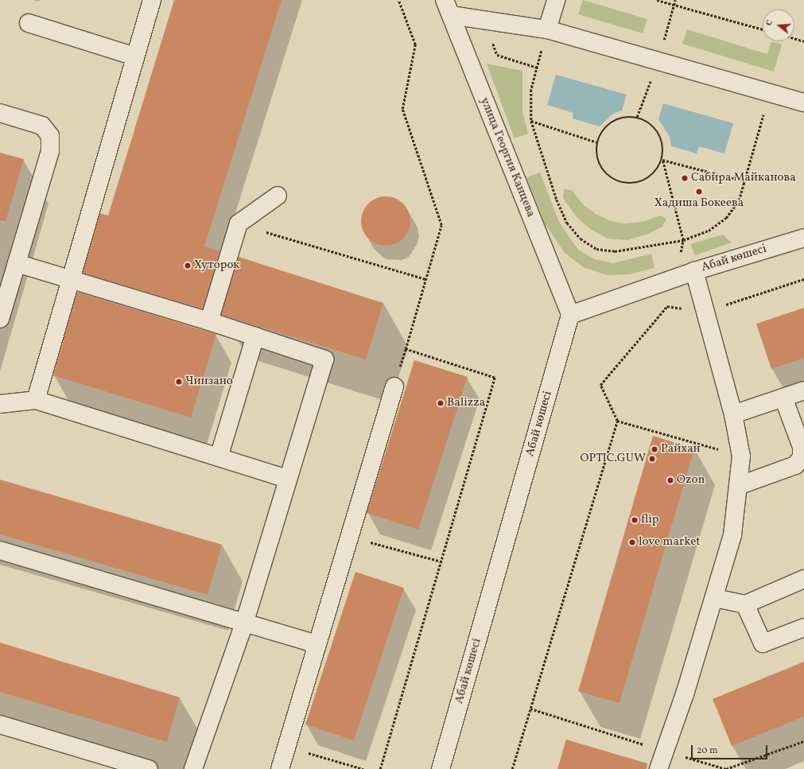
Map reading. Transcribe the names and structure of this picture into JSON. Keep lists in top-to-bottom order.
{
  "streets": {
    "street": ["улица Георгия Канцева", "Абай көшесі"]
  },
  "crossings": [
    ["улица Георгия Канцева", "Абай көшесі"]
  ],
  "places": [
    "Сабира Майканова",
    "Хадиша Бокеева",
    "Хуторок",
    "Чинзано",
    "Balizza",
    "Райхан",
    "OPTIC.GUW",
    "Ozon",
    "flip",
    "love market"
  ],
  "scale_bar": "20 m",
  "north": "left"
}
